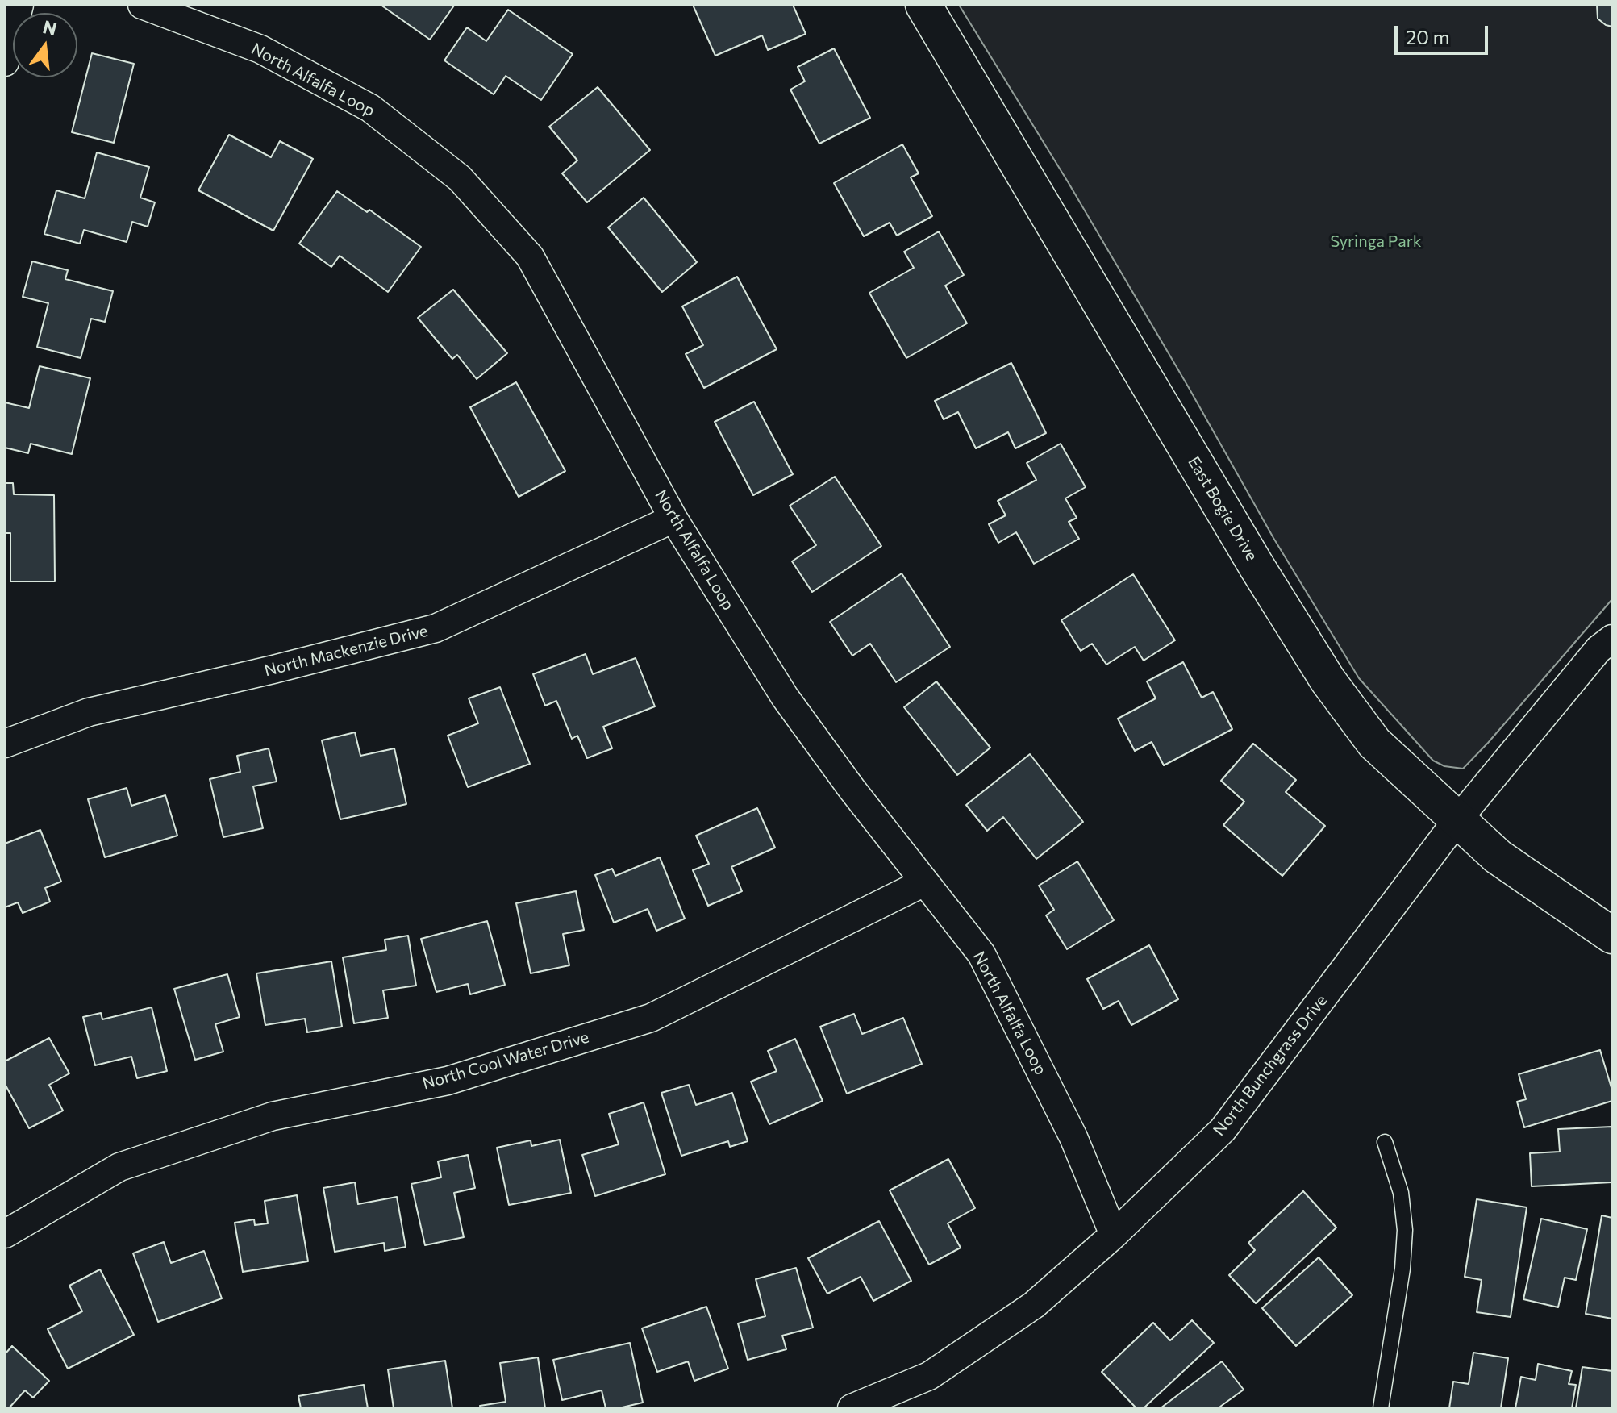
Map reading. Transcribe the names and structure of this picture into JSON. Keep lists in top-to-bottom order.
{
  "streets": {
    "street": [
      "North Alfalfa Loop",
      "East Bogie Drive",
      "North Mackenzie Drive",
      "North Cool Water Drive",
      "North Bunchgrass Drive"
    ]
  },
  "crossings": [
    ["North Alfalfa Loop", "North Mackenzie Drive"],
    ["North Alfalfa Loop", "North Cool Water Drive"],
    ["North Alfalfa Loop", "North Bunchgrass Drive"],
    ["East Bogie Drive", "North Bunchgrass Drive"]
  ],
  "parks": ["Syringa Park"],
  "scale_bar": "20 m",
  "north": "top"
}
